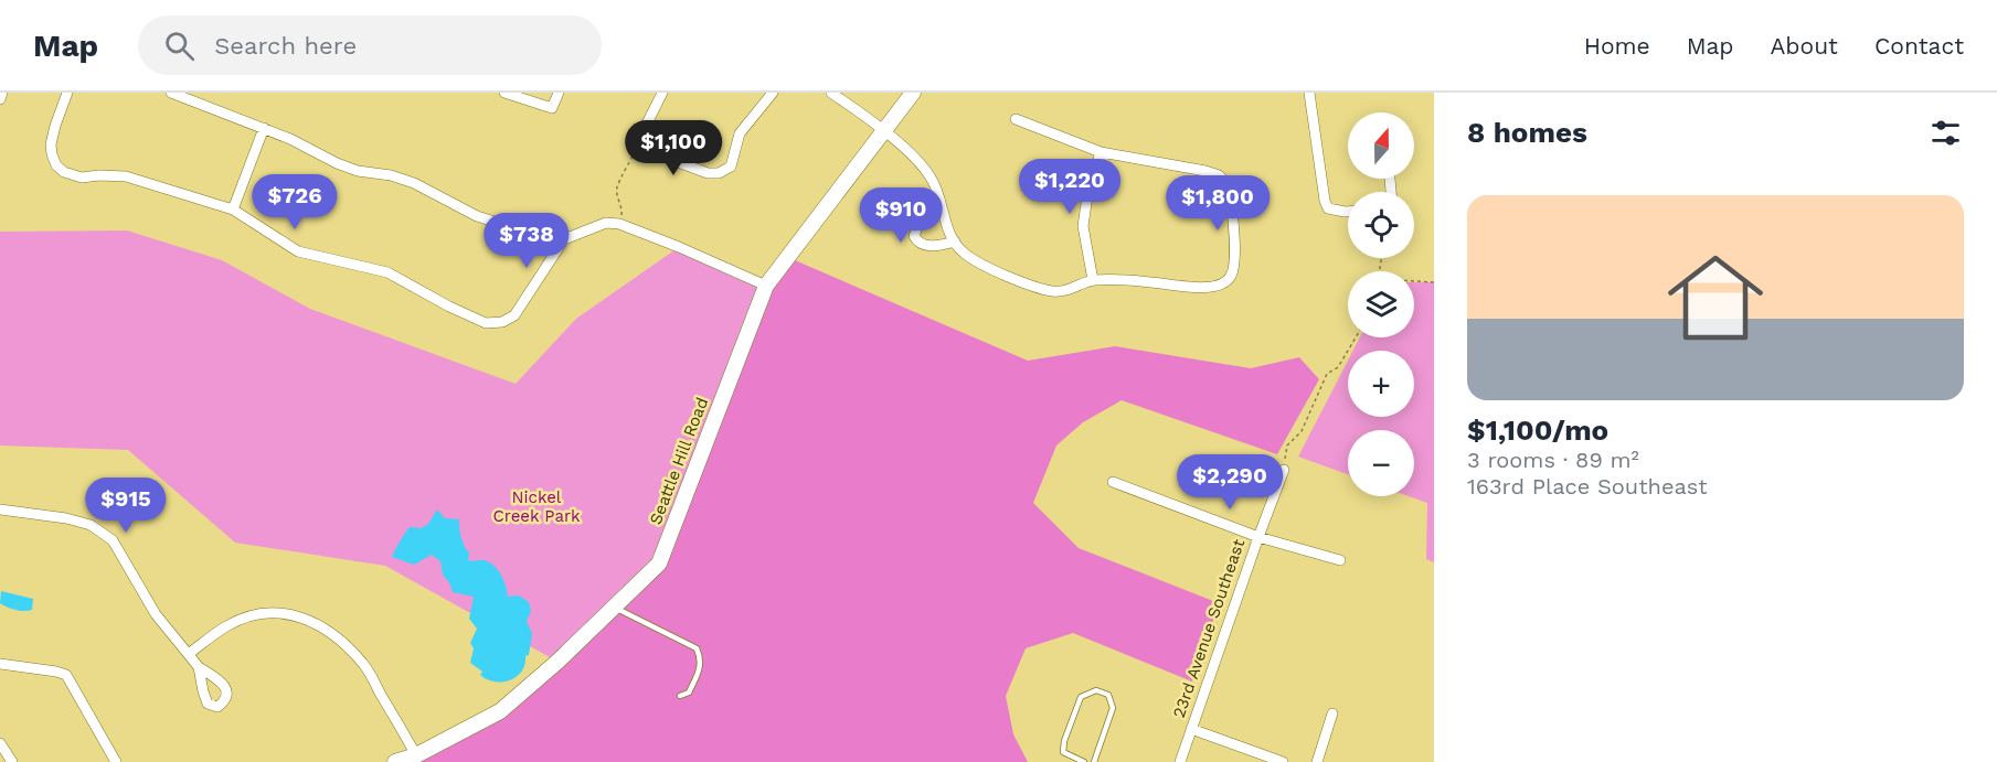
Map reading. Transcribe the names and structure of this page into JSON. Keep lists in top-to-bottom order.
{
  "streets": {
    "street": ["Seattle Hill Road", "23rd Avenue Southeast"]
  },
  "parks": ["Nickel Creek Park"],
  "north": "top",
  "page": {
    "header": "Map",
    "search": "Search here",
    "nav": [
      "Home",
      "Map",
      "About",
      "Contact"
    ],
    "heading": "8 homes",
    "map_buttons": ["+", "−"],
    "price": [
      "$1,100",
      "$1,220",
      "$726",
      "$1,800",
      "$910",
      "$738",
      "$2,290",
      "$915"
    ],
    "list": [
      {
        "name": "$1,100/mo",
        "note": "3 rooms · 89 m² · 163rd Place Southeast"
      }
    ]
  }
}
